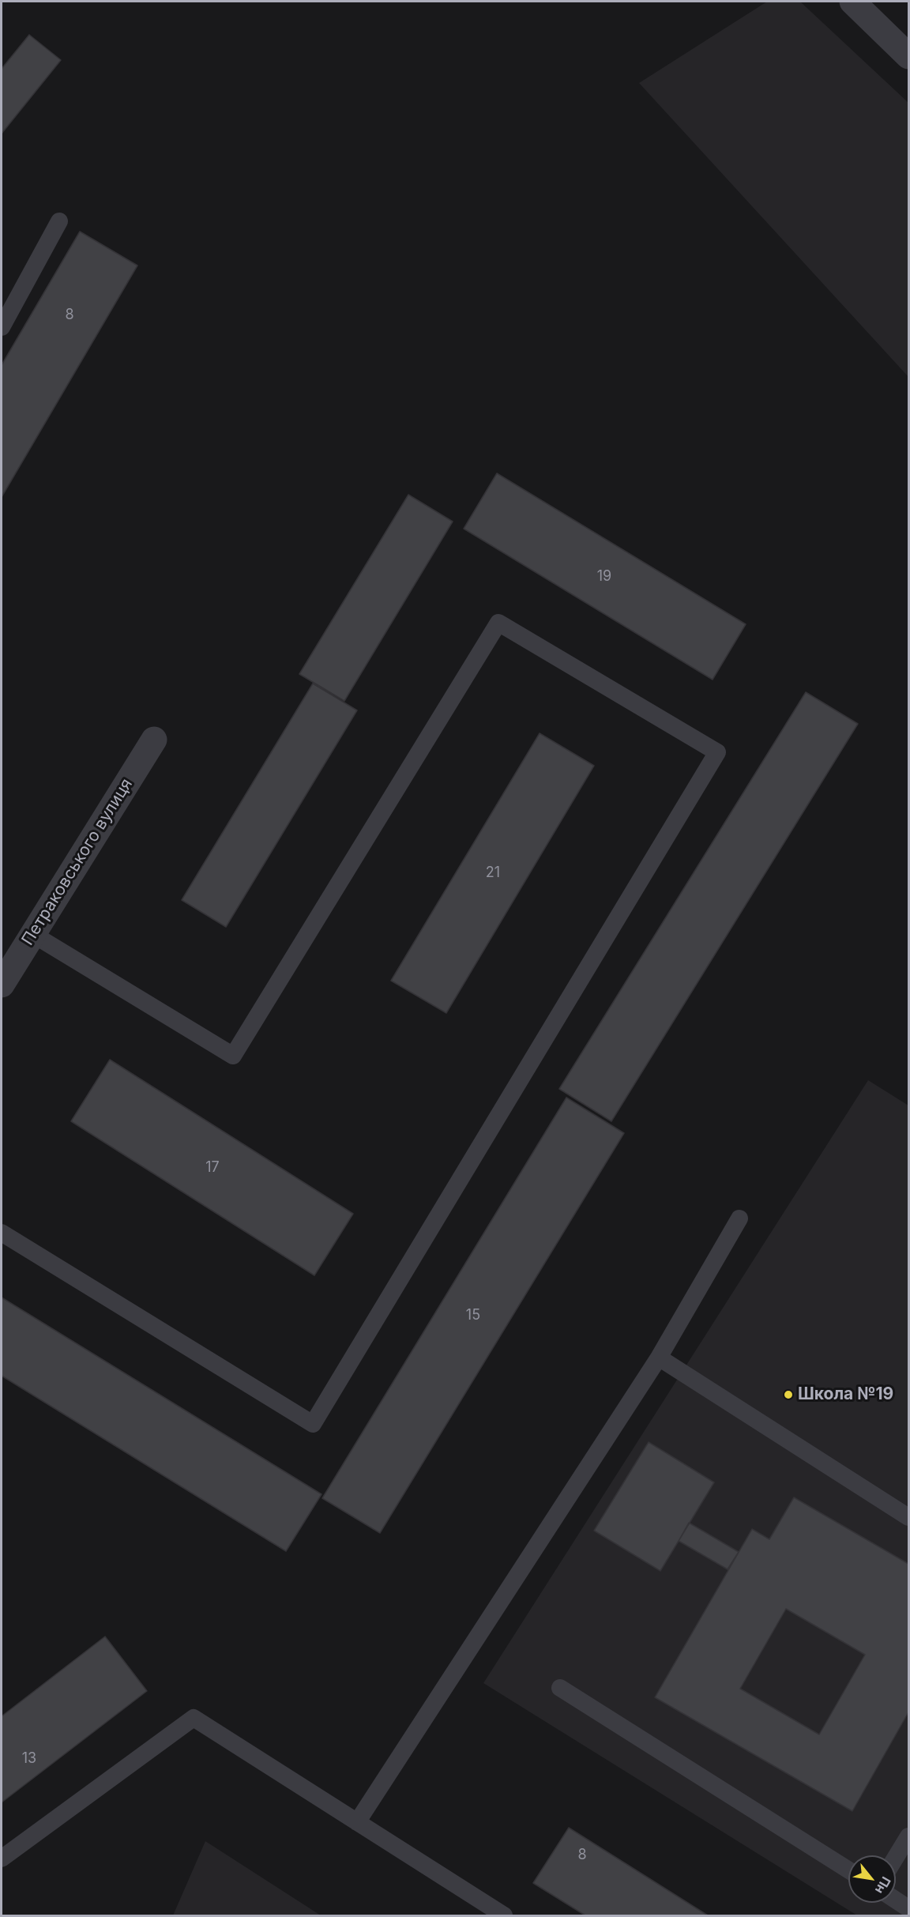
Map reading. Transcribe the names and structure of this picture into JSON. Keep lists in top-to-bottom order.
{
  "streets": {
    "street": ["Петраковського вулиця"]
  },
  "places": ["Школа №19"],
  "house_numbers": [
    "8",
    "19",
    "21",
    "17",
    "15",
    "13",
    "8"
  ],
  "north": "bottom right"
}
